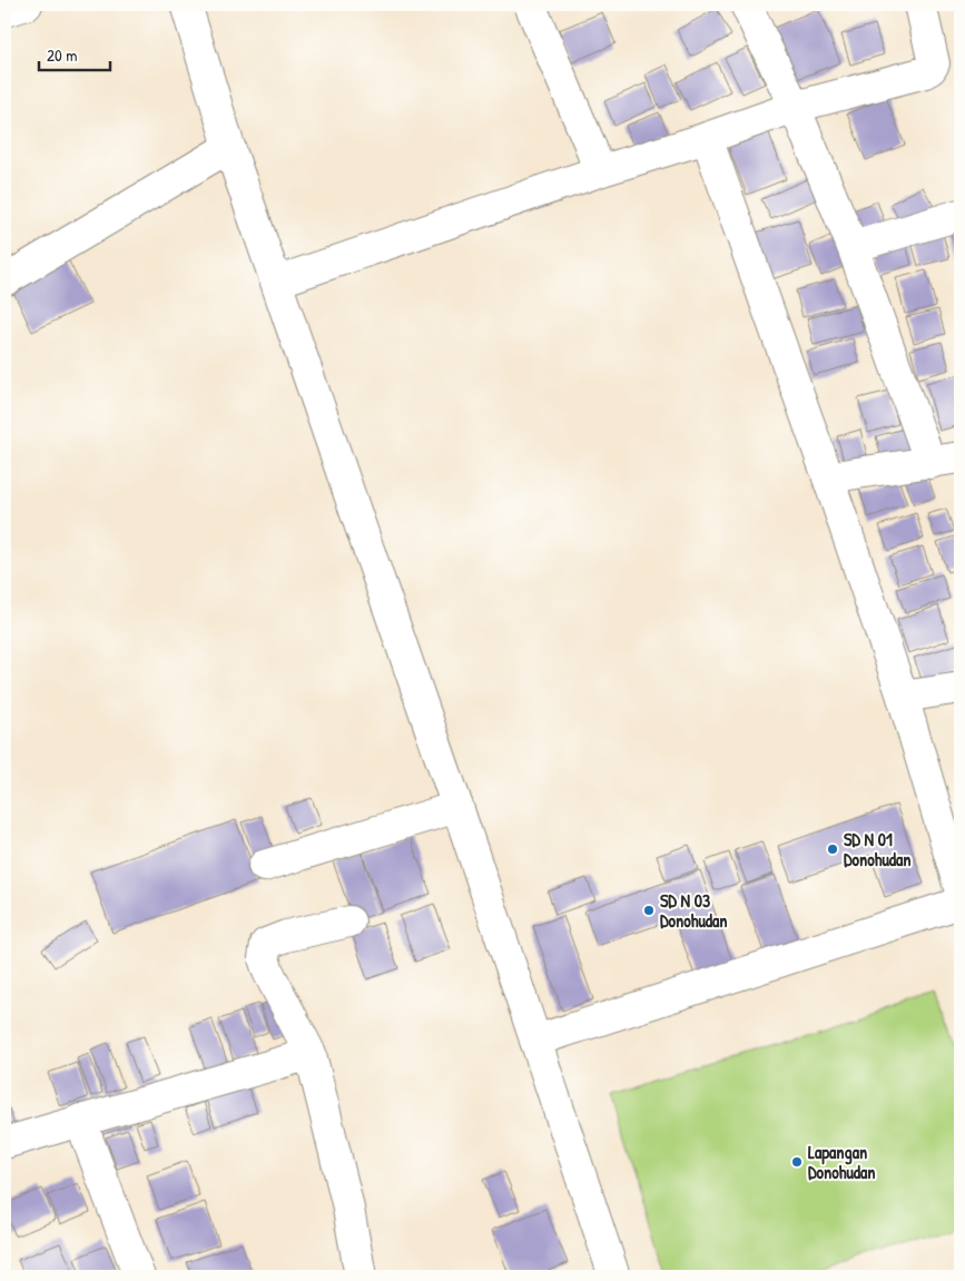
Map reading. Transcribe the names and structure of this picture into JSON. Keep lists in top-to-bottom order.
{
  "places": ["SD N 01 Donohudan", "SD N 03 Donohudan", "Lapangan Donohudan"],
  "scale_bar": "20 m"
}
